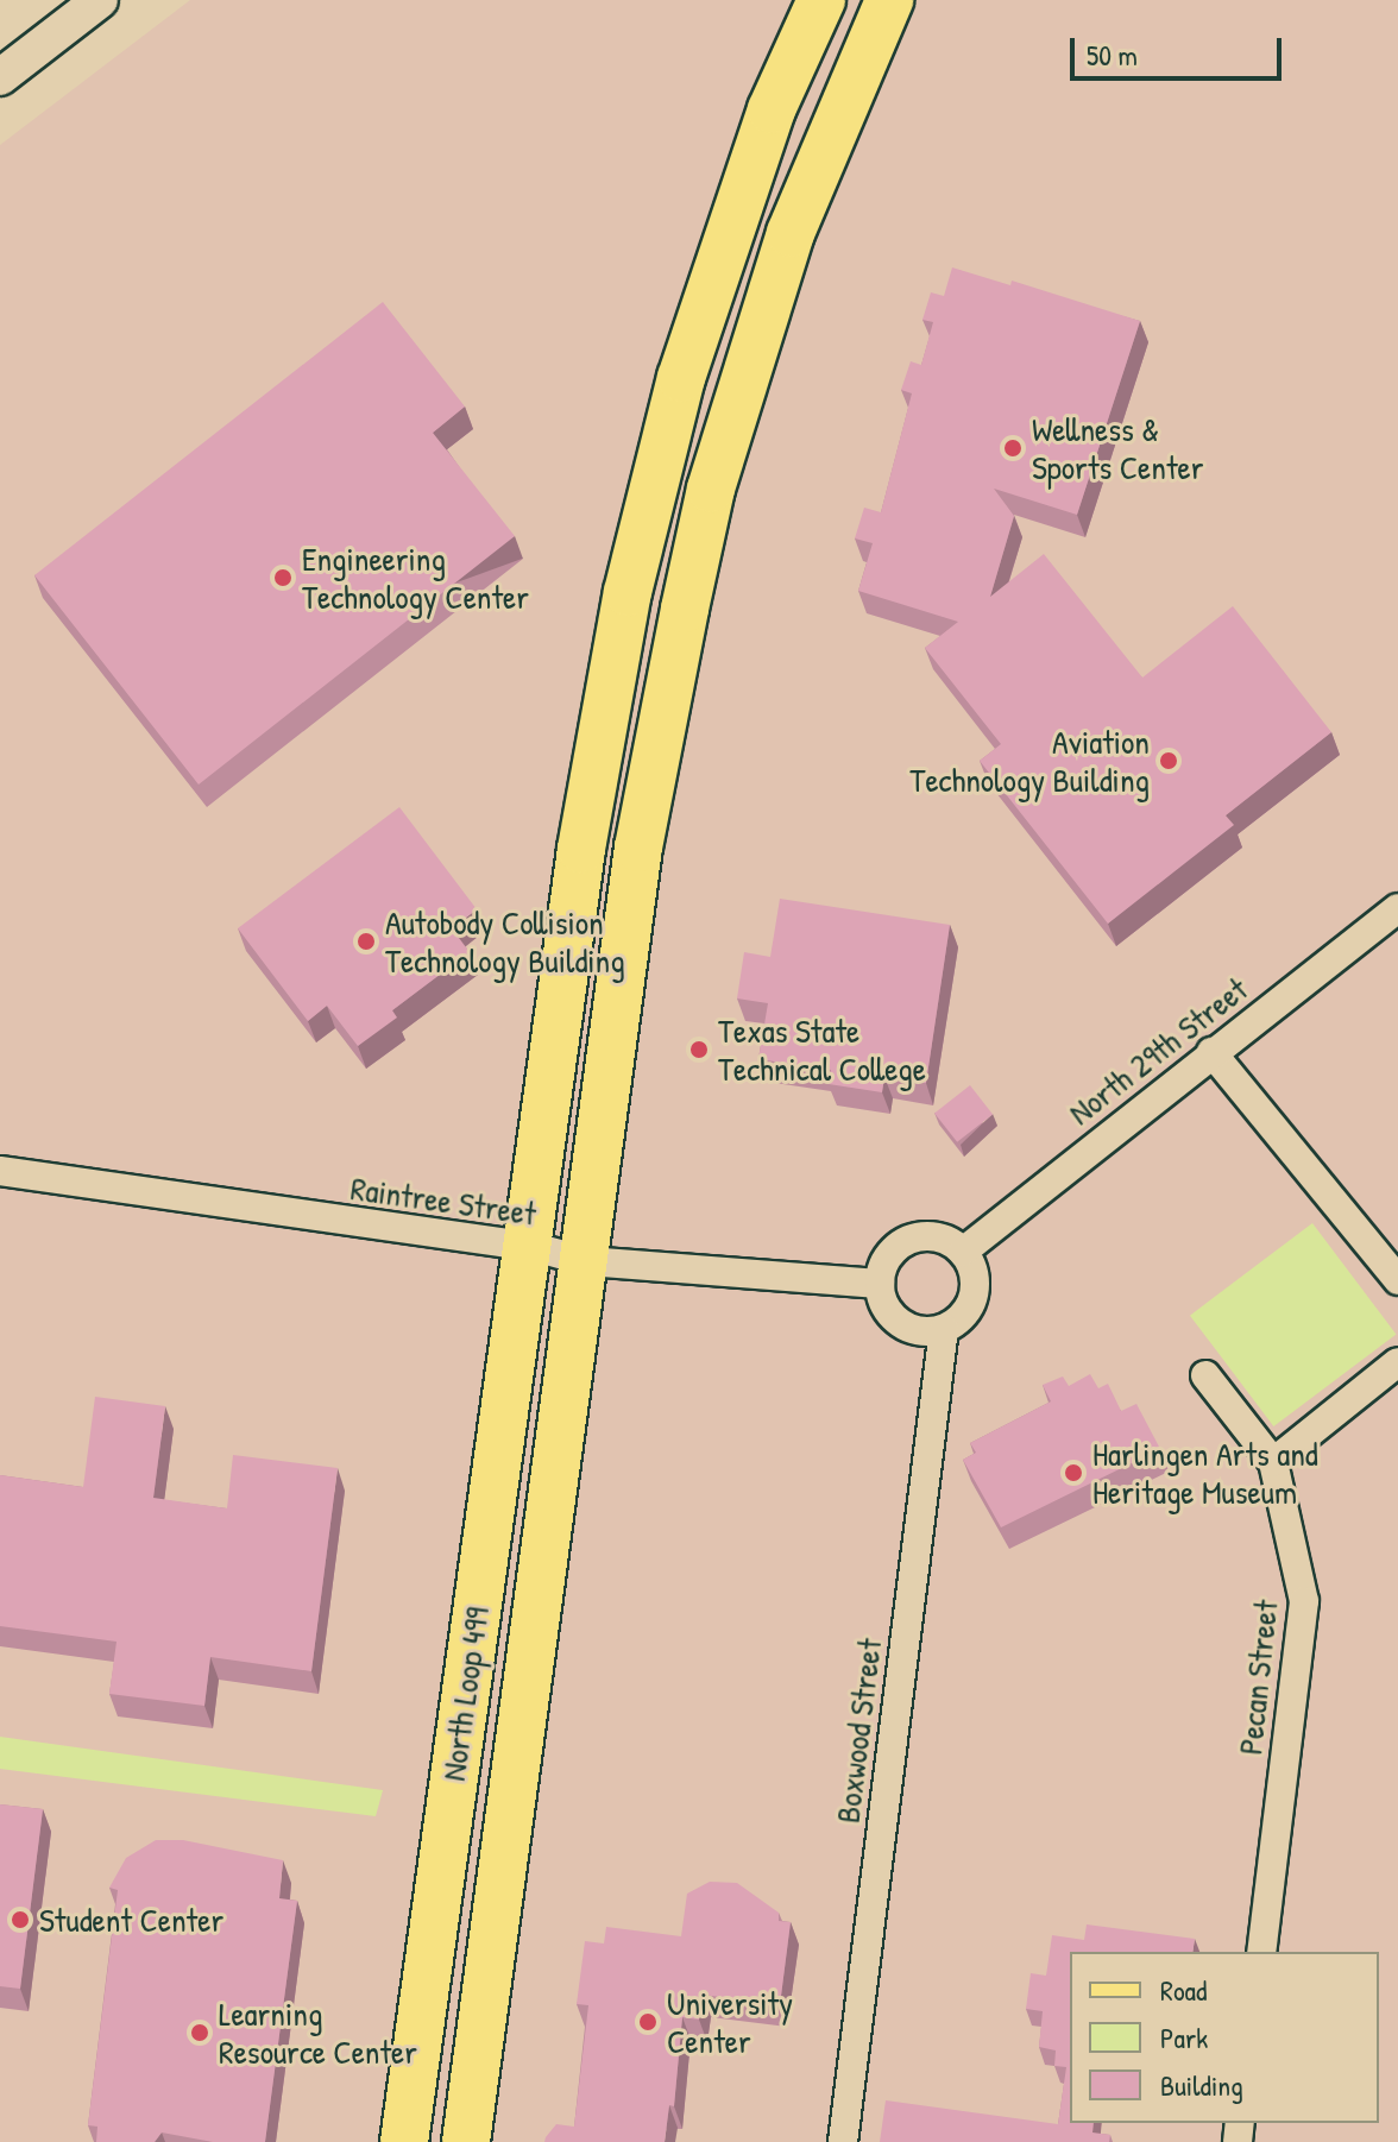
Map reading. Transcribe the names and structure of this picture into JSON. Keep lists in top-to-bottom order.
{
  "streets": {
    "main road": ["North Loop 499"],
    "street": [
      "North 29th Street",
      "Raintree Street",
      "Pecan Street",
      "Boxwood Street"
    ]
  },
  "crossings": [
    ["North 29th Street", "Raintree Street"],
    ["North 29th Street", "Boxwood Street"],
    ["Raintree Street", "North Loop 499"],
    ["Raintree Street", "Boxwood Street"]
  ],
  "places": [
    "Wellness & Sports Center",
    "Engineering Technology Center",
    "Aviation Technology Building",
    "Autobody Collision Technology Building",
    "Texas State Technical College",
    "Harlingen Arts and Heritage Museum",
    "Student Center",
    "University Center",
    "Learning Resource Center"
  ],
  "legend": ["Road", "Park", "Building"],
  "scale_bar": "50 m"
}
